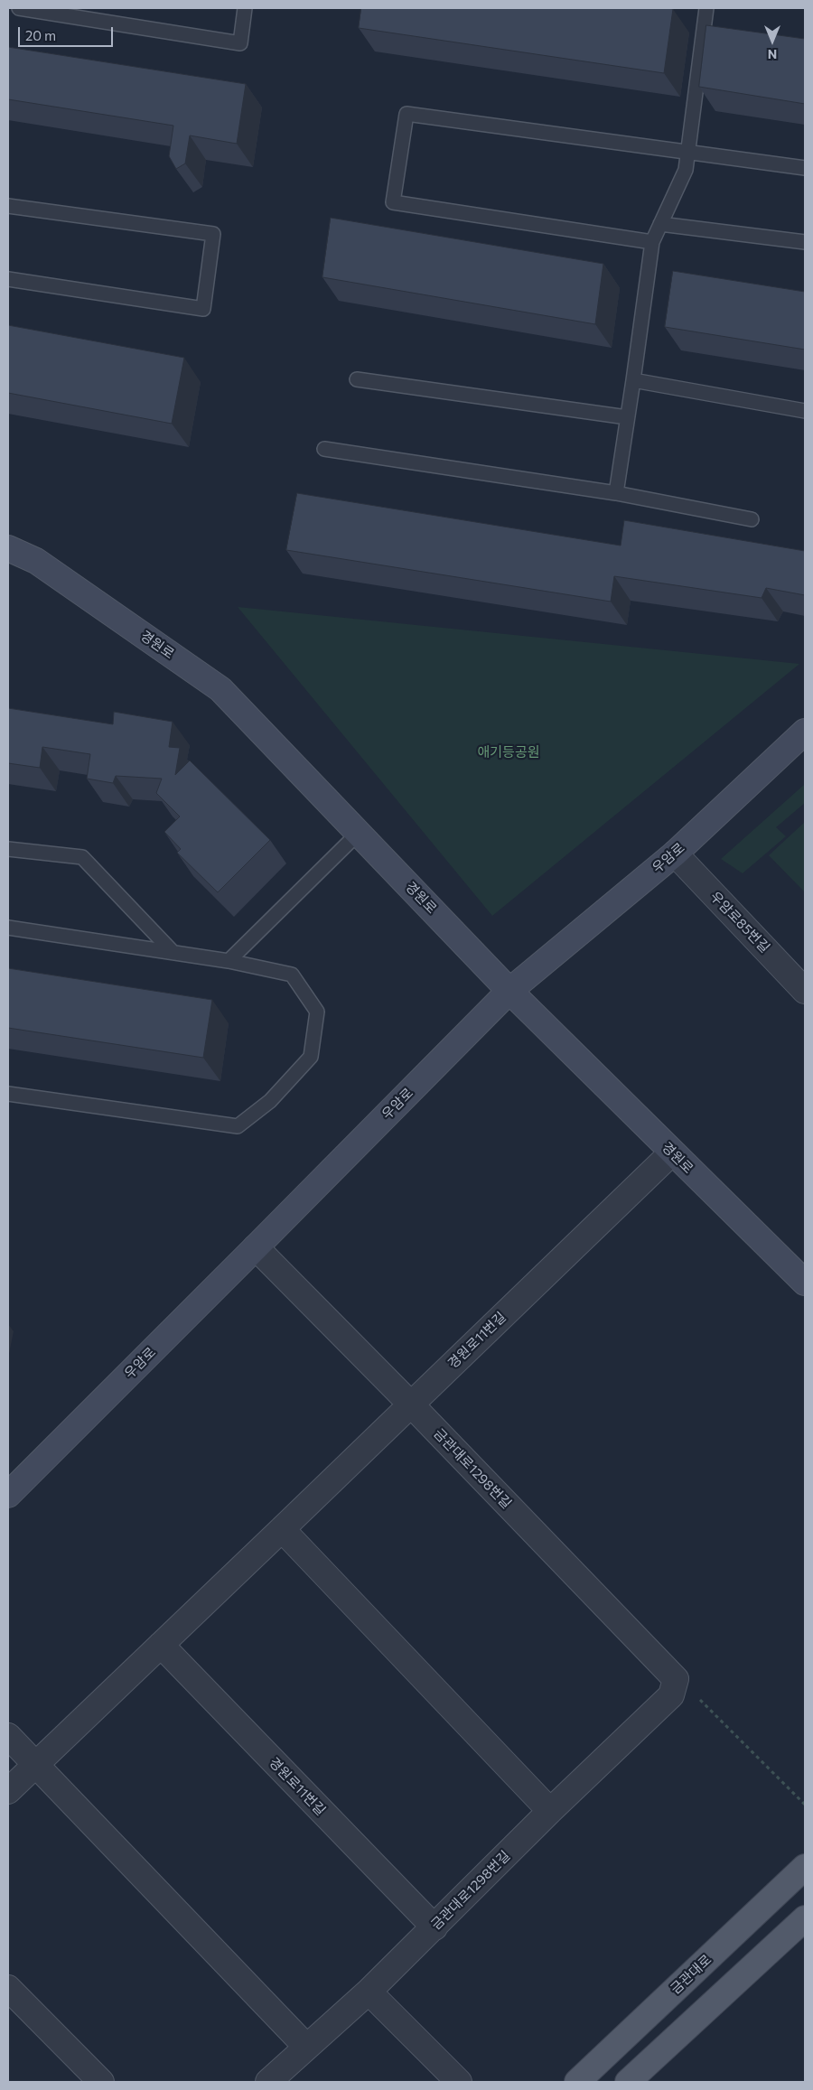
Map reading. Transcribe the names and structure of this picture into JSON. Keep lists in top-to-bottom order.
{
  "streets": {
    "main road": ["금관대로"],
    "street": [
      "경원로",
      "우암로",
      "우암로85번길",
      "경원로11번길",
      "금관대로1298번길"
    ]
  },
  "crossings": [
    ["경원로", "우암로"],
    ["경원로", "경원로11번길"],
    ["우암로", "우암로85번길"],
    ["우암로", "금관대로1298번길"],
    ["경원로11번길", "금관대로1298번길"]
  ],
  "parks": ["애기등공원"],
  "scale_bar": "20 m",
  "north": "bottom"
}
